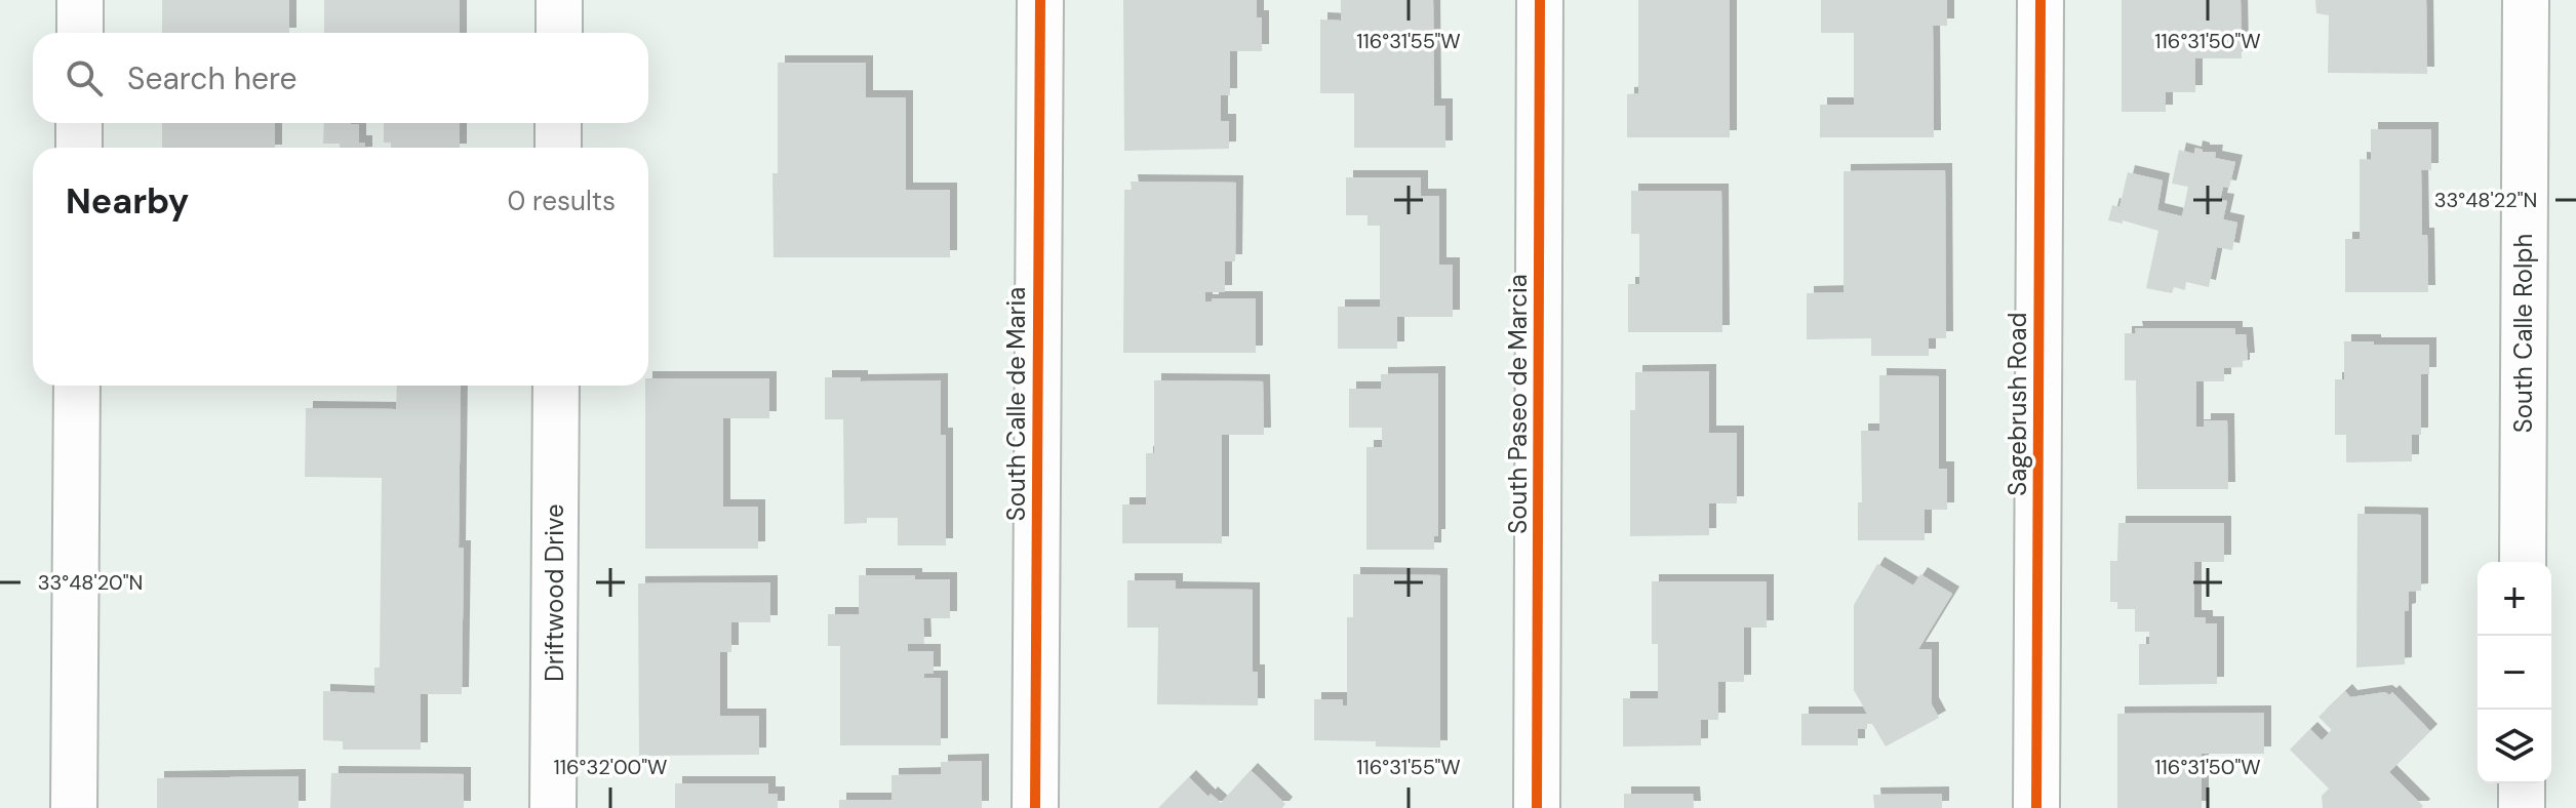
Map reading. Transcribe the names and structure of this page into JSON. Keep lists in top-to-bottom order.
{
  "streets": {
    "street": [
      "South Calle Rolph",
      "South Calle de Maria",
      "South Paseo de Marcia",
      "Sagebrush Road",
      "Driftwood Drive"
    ]
  },
  "page": {
    "search": "Search here",
    "heading": ["Nearby", "0 results"],
    "map_buttons": ["+", "−"]
  },
  "coordinates": [
    "116°31'55\"W",
    "116°31'50\"W",
    "33°48'22\"N",
    "33°48'20\"N",
    "116°32'00\"W"
  ]
}
